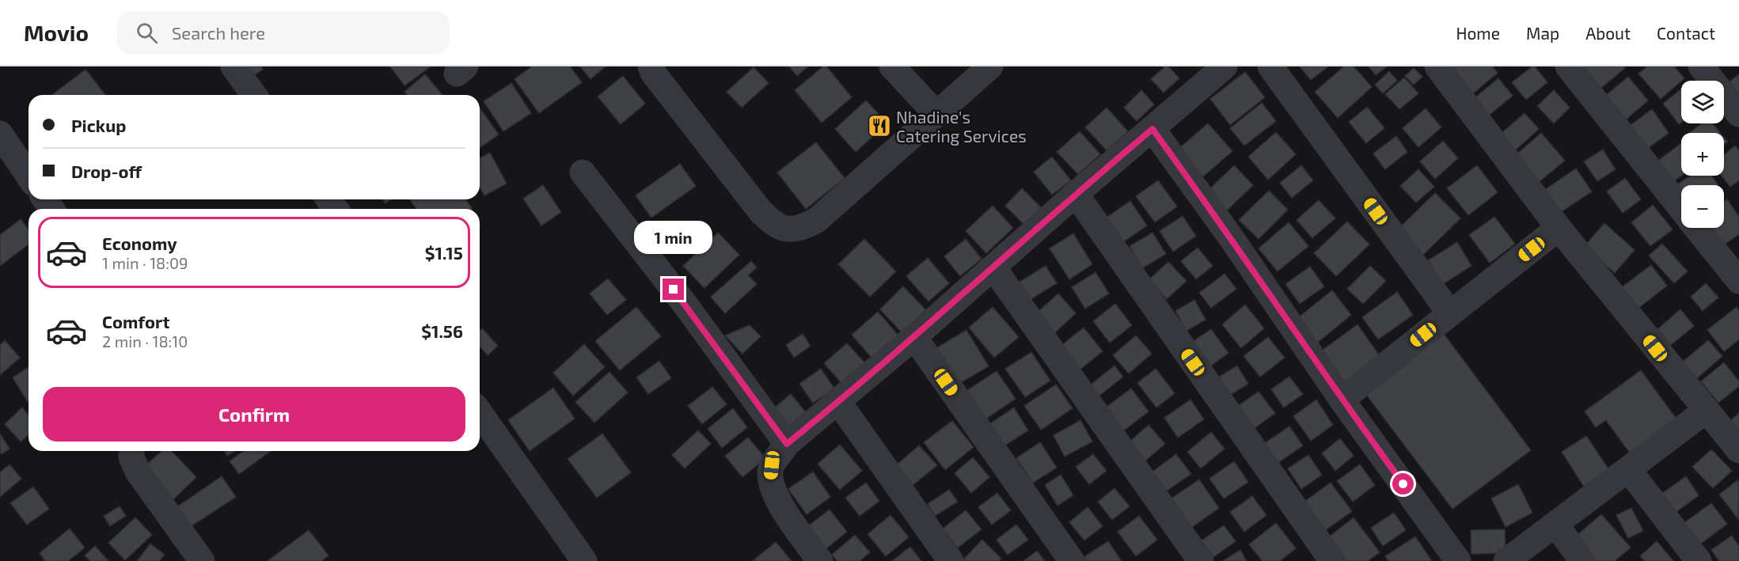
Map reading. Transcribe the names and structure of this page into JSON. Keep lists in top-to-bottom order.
{
  "places": {
    "restaurant": ["Nhadine's Catering Services"]
  },
  "page": {
    "header": "Movio",
    "search": "Search here",
    "nav": [
      "Home",
      "Map",
      "About",
      "Contact"
    ],
    "map_buttons": ["+", "−"],
    "banner": ["Pickup", "Drop-off"],
    "list": [
      {
        "name": "Economy",
        "note": "1 min · 18:09",
        "value": "$1.15"
      },
      {
        "name": "Comfort",
        "note": "2 min · 18:10",
        "value": "$1.56"
      }
    ],
    "bubble": "1 min",
    "buttons": "Confirm"
  }
}
